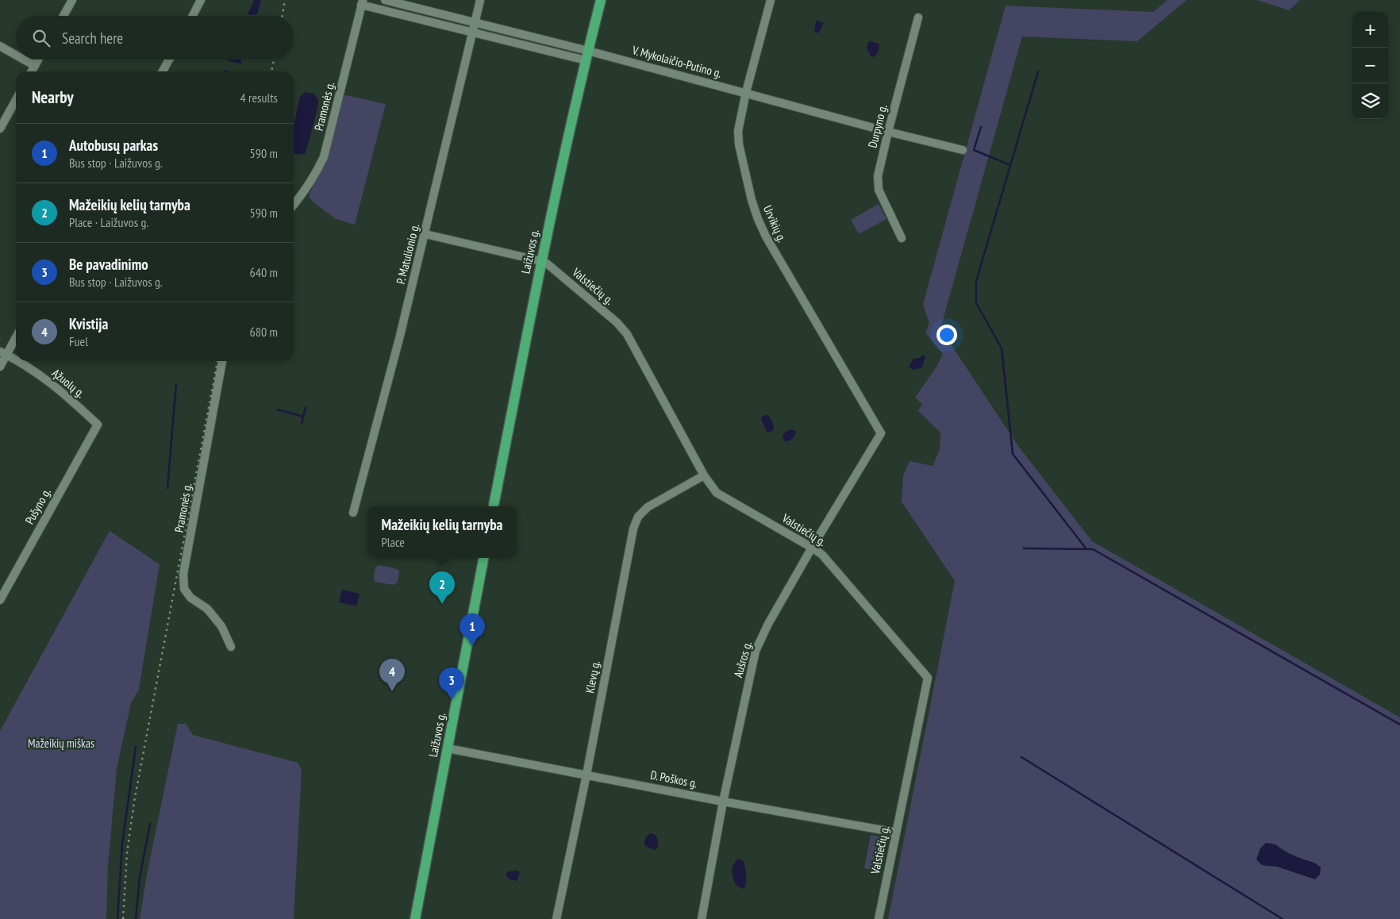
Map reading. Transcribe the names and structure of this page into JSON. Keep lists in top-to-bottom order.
{
  "streets": {
    "main road": ["Laižuvos g."],
    "street": [
      "V. Mykolaičio-Putino g.",
      "Pramonės g.",
      "Durpyno g.",
      "Urvikių g.",
      "P. Matulionio g.",
      "Valstiečių g.",
      "Ąžuolų g.",
      "Pušyno g.",
      "Aušros g.",
      "Klevų g.",
      "D. Poškos g."
    ]
  },
  "crossings": [
    ["V. Mykolaičio-Putino g.", "Pramonės g."],
    ["V. Mykolaičio-Putino g.", "Durpyno g."],
    ["V. Mykolaičio-Putino g.", "Urvikių g."],
    ["V. Mykolaičio-Putino g.", "Laižuvos g."],
    ["V. Mykolaičio-Putino g.", "P. Matulionio g."],
    ["Urvikių g.", "Aušros g."],
    ["Laižuvos g.", "Valstiečių g."],
    ["Laižuvos g.", "D. Poškos g."],
    ["Valstiečių g.", "Aušros g."],
    ["Valstiečių g.", "Klevų g."],
    ["Valstiečių g.", "D. Poškos g."],
    ["Ąžuolų g.", "Pušyno g."],
    ["Aušros g.", "D. Poškos g."],
    ["Klevų g.", "D. Poškos g."]
  ],
  "parks": ["Mažeikių miškas"],
  "page": {
    "map_buttons": ["+", "−"],
    "search": "Search here",
    "heading": ["Nearby", "4 results"],
    "list": [
      {
        "mark": "1",
        "name": "Autobusų parkas",
        "note": "Bus stop · Laižuvos g.",
        "value": "590 m"
      },
      {
        "mark": "2",
        "name": "Mažeikių kelių tarnyba",
        "note": "Place · Laižuvos g.",
        "value": "590 m"
      },
      {
        "mark": "3",
        "name": "Be pavadinimo",
        "note": "Bus stop · Laižuvos g.",
        "value": "640 m"
      },
      {
        "mark": "4",
        "name": "Kvistija",
        "note": "Fuel",
        "value": "680 m"
      }
    ],
    "popup": ["Mažeikių kelių tarnyba", "Place"],
    "pins": [
      "2",
      "1",
      "4",
      "3"
    ]
  }
}
